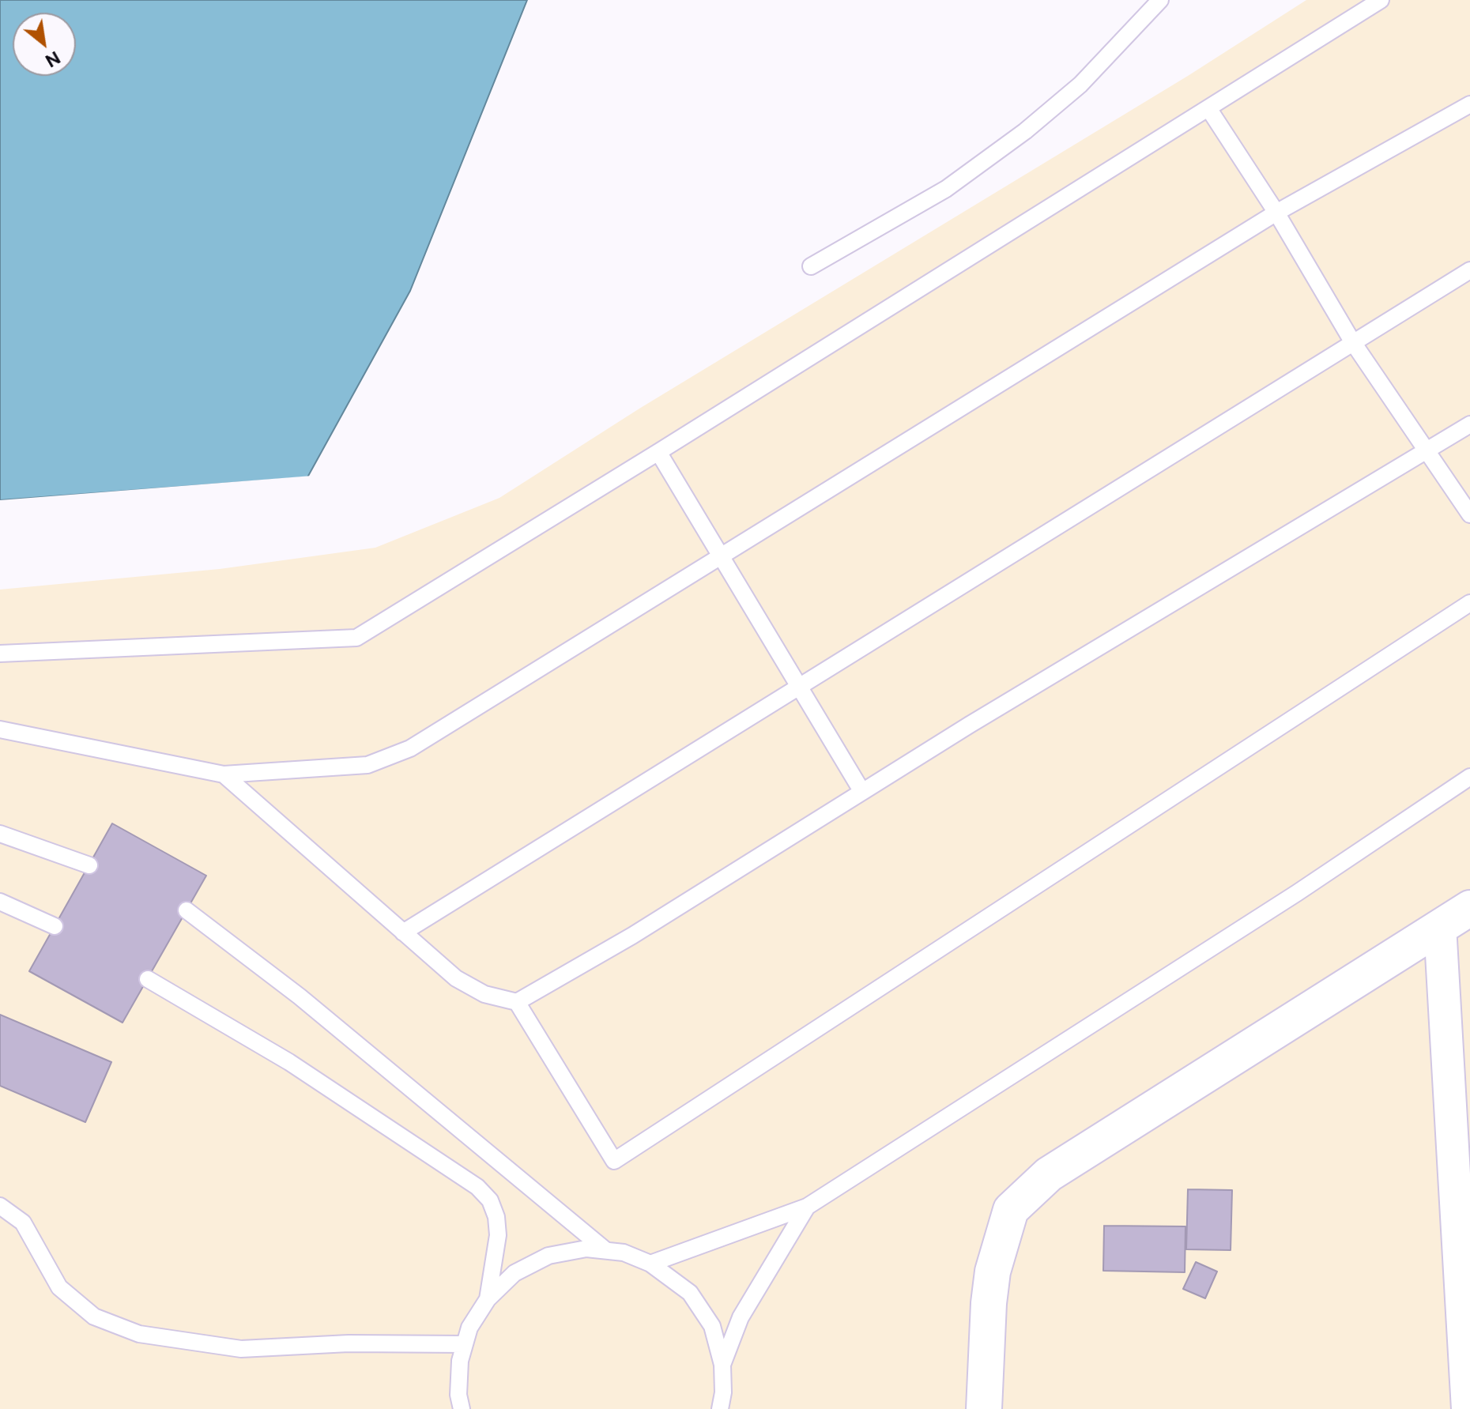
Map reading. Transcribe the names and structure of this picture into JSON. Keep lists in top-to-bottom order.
{
  "north": "bottom right"
}
